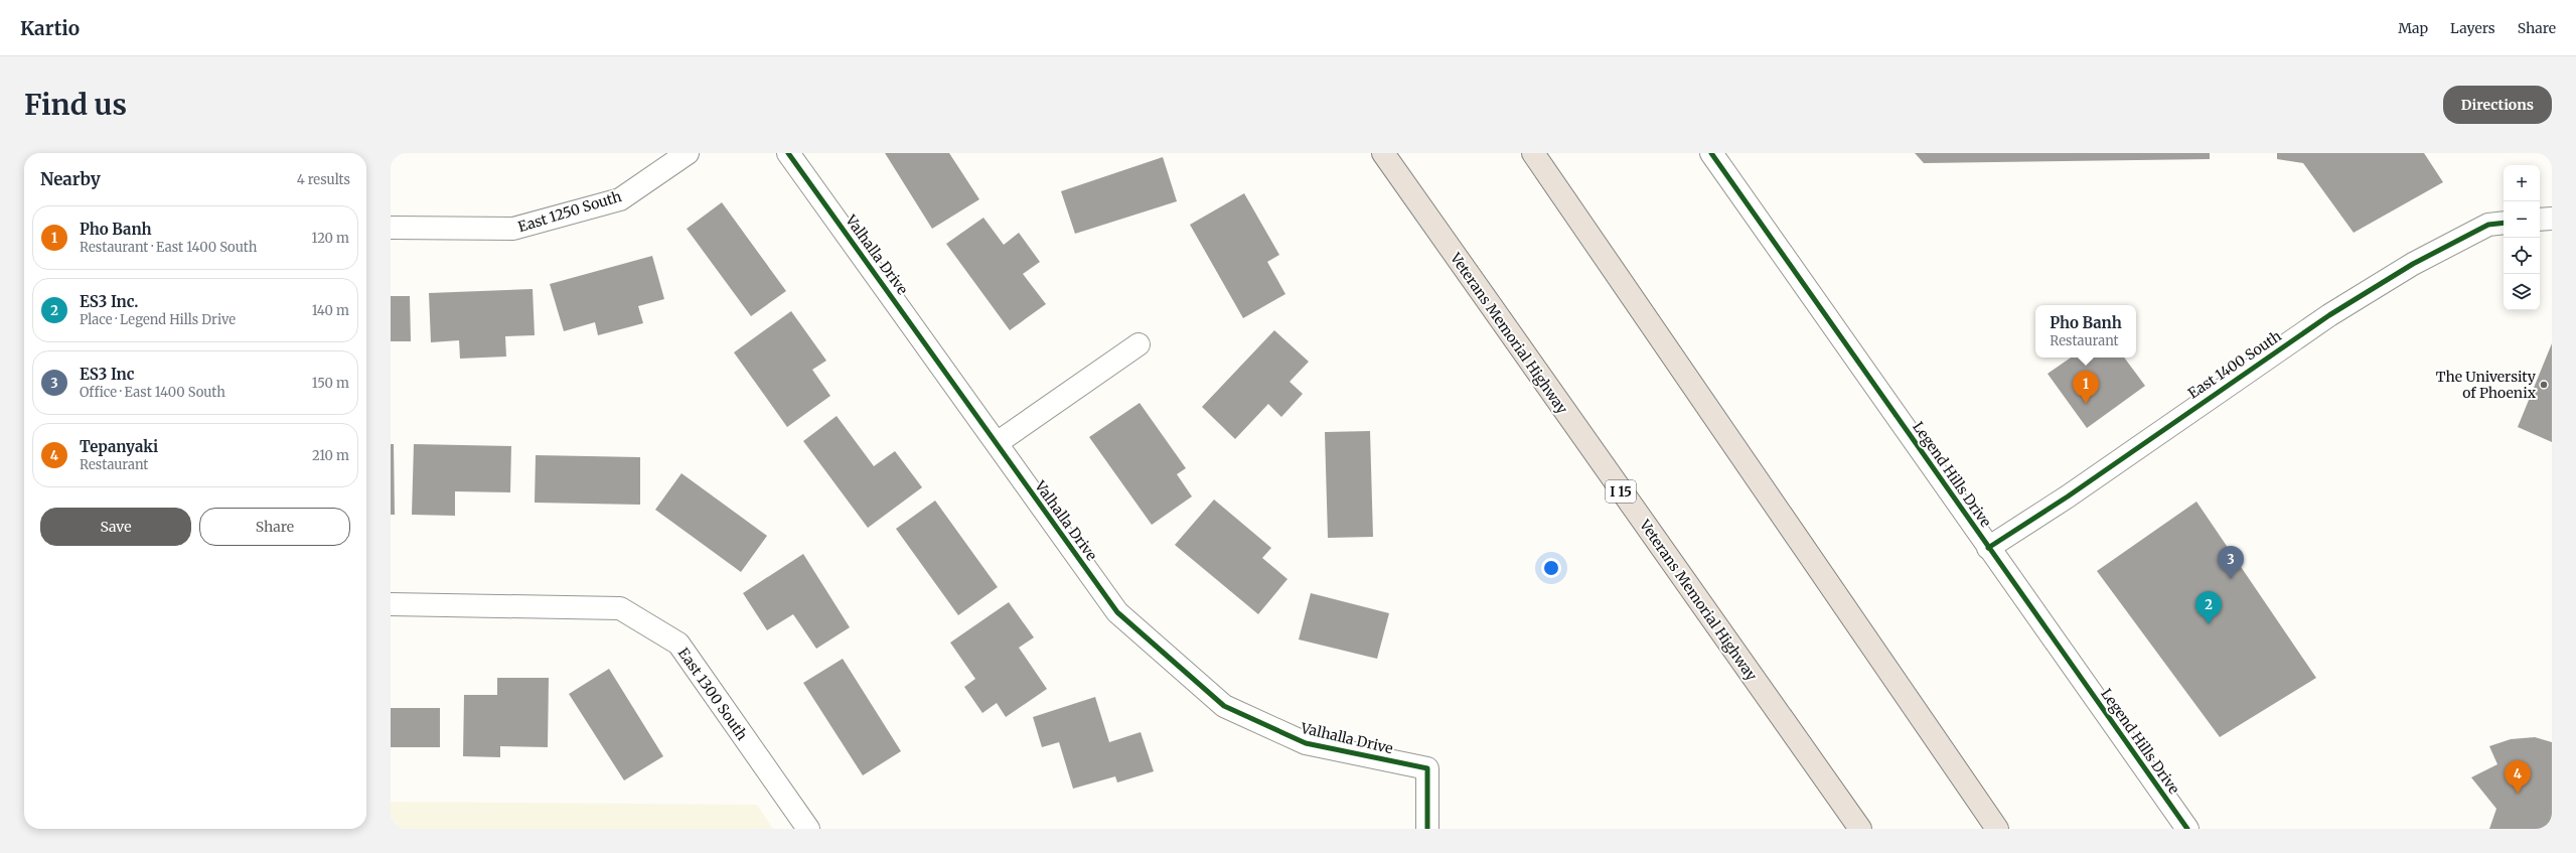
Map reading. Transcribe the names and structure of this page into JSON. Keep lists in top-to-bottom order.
{
  "streets": {
    "highway": ["Veterans Memorial Highway", "I 15"],
    "street": [
      "East 1250 South",
      "Valhalla Drive",
      "East 1400 South",
      "Legend Hills Drive",
      "East 1300 South"
    ]
  },
  "crossings": [
    ["East 1400 South", "Legend Hills Drive"]
  ],
  "places": ["The University of Phoenix"],
  "page": {
    "header": "Kartio",
    "nav": ["Map", "Layers", "Share"],
    "buttons": [
      "Directions",
      ["Save", "Share"]
    ],
    "title": "Find us",
    "heading": ["Nearby", "4 results"],
    "map_buttons": ["+", "−"],
    "list": [
      {
        "mark": "1",
        "name": "Pho Banh",
        "note": "Restaurant · East 1400 South",
        "value": "120 m"
      },
      {
        "mark": "2",
        "name": "ES3 Inc.",
        "note": "Place · Legend Hills Drive",
        "value": "140 m"
      },
      {
        "mark": "3",
        "name": "ES3 Inc",
        "note": "Office · East 1400 South",
        "value": "150 m"
      },
      {
        "mark": "4",
        "name": "Tepanyaki",
        "note": "Restaurant",
        "value": "210 m"
      }
    ],
    "popup": ["Pho Banh", "Restaurant"],
    "pins": [
      "1",
      "3",
      "2",
      "4"
    ]
  }
}
